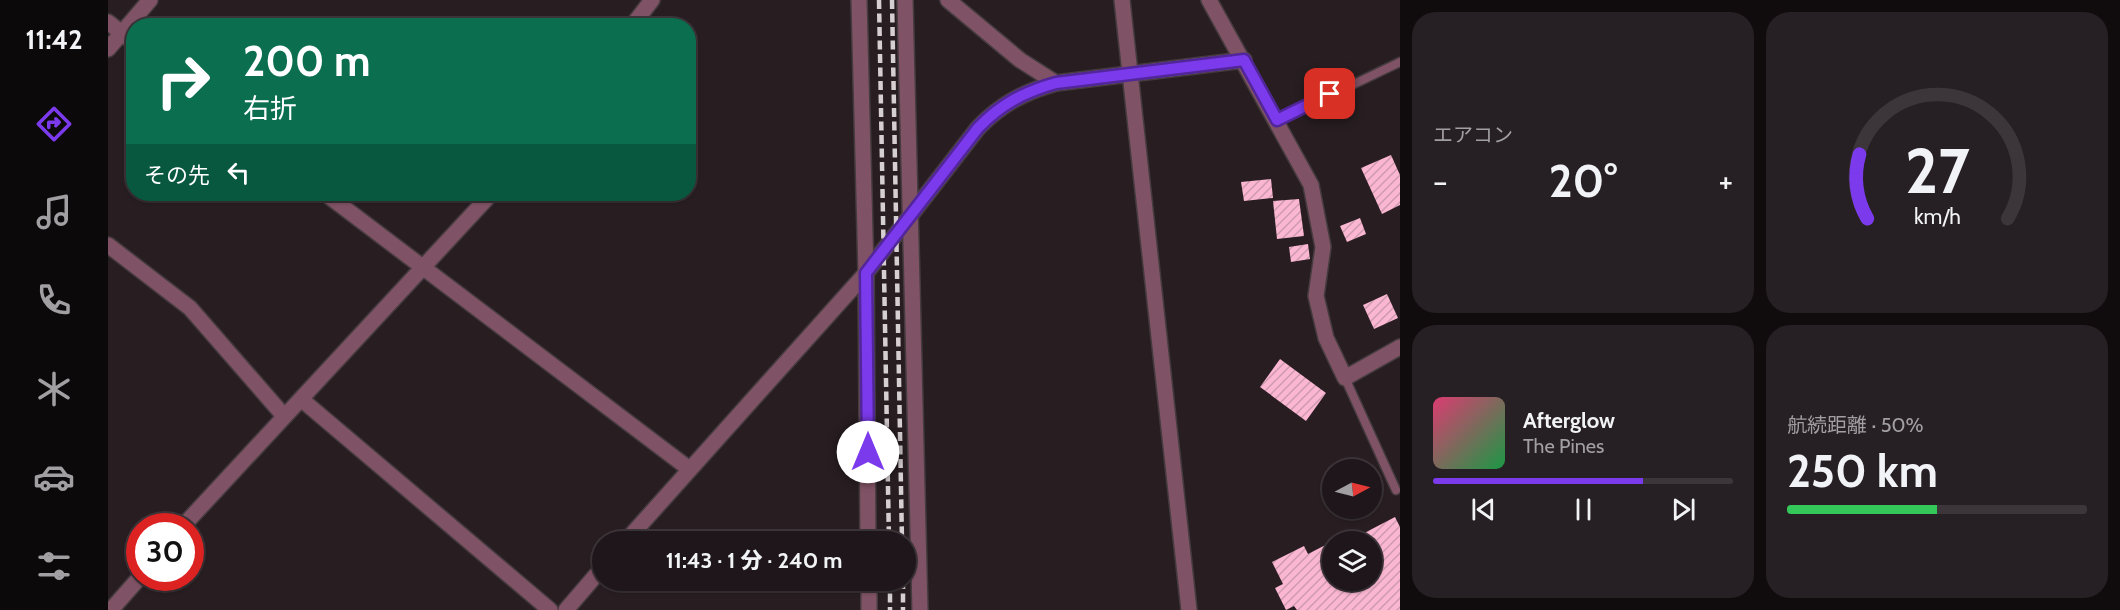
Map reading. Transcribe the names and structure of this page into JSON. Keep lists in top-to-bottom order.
{
  "north": "right",
  "page": {
    "tabs": "11:42",
    "tile": [
      "エアコン",
      ["航続距離 · 50%", "250 km"]
    ],
    "turn": ["200 m", "右折"],
    "then": "その先",
    "heat": ["−", "20°", "+"],
    "song": ["Afterglow", "The Pines"],
    "limit": "30",
    "trip": "11:43 · 1 分 · 240 m",
    "gauge": ["27", "km/h"]
  }
}
